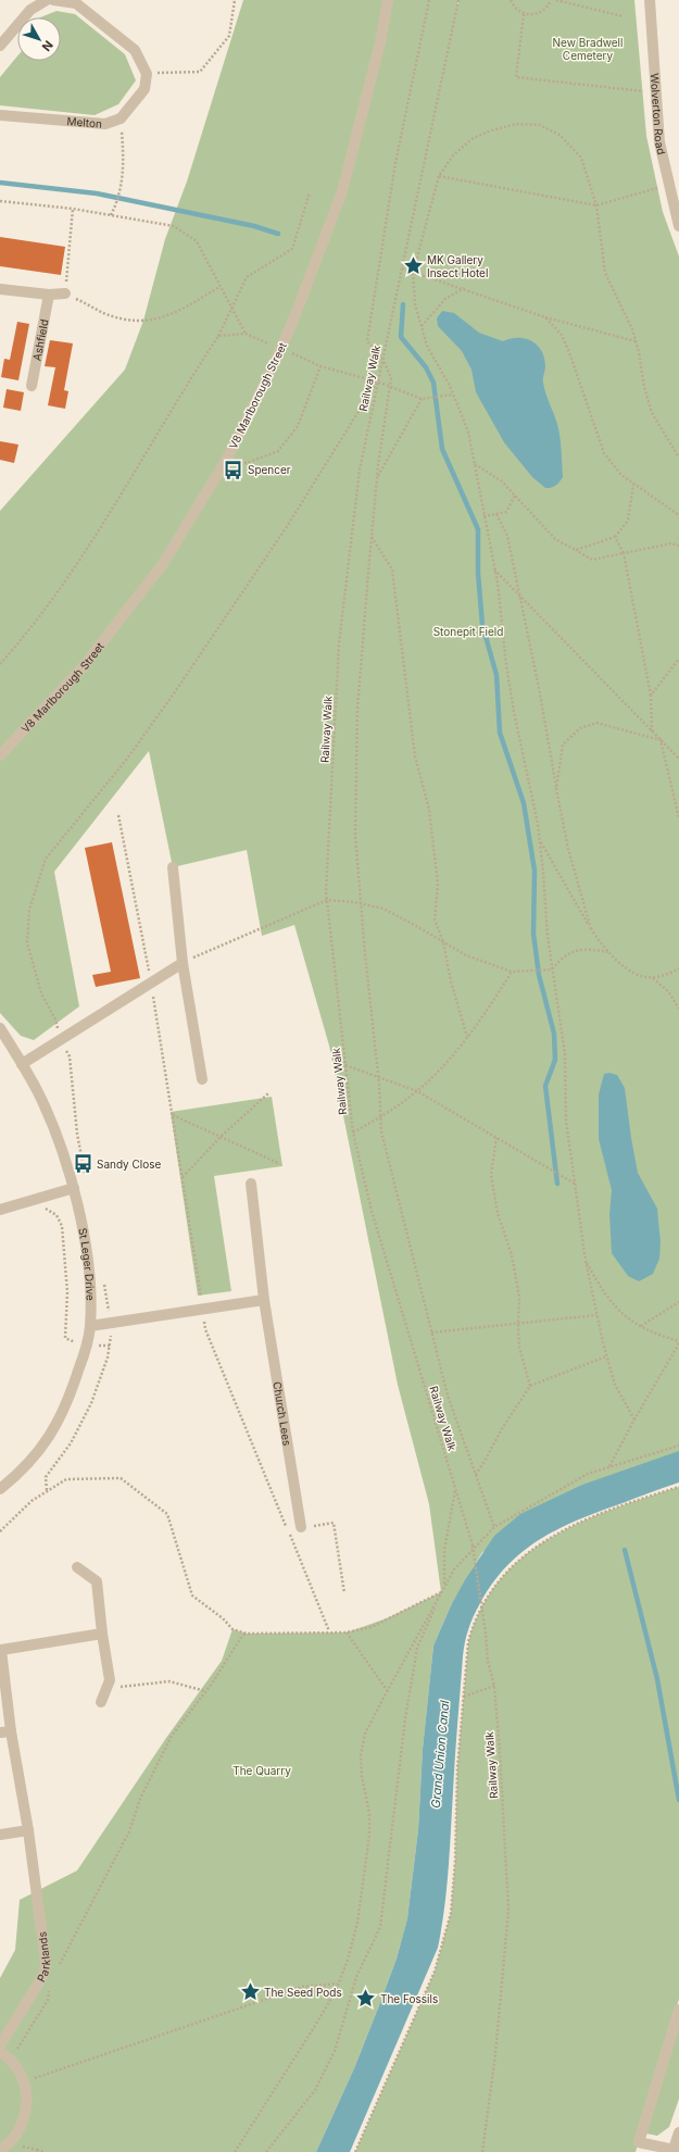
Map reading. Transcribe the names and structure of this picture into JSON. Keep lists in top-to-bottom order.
{
  "streets": {
    "street": [
      "Wolverton Road",
      "Melton",
      "Ashfield",
      "V8 Marlborough Street",
      "St Leger Drive",
      "Church Lees",
      "Parklands"
    ],
    "path": ["Railway Walk"]
  },
  "water": ["Grand Union Canal"],
  "parks": ["New Bradwell Cemetery", "Stonepit Field", "The Quarry"],
  "places": {
    "place": ["MK Gallery Insect Hotel", "The Seed Pods", "The Fossils"],
    "bus stop": ["Spencer", "Sandy Close"]
  },
  "north": "bottom right"
}
